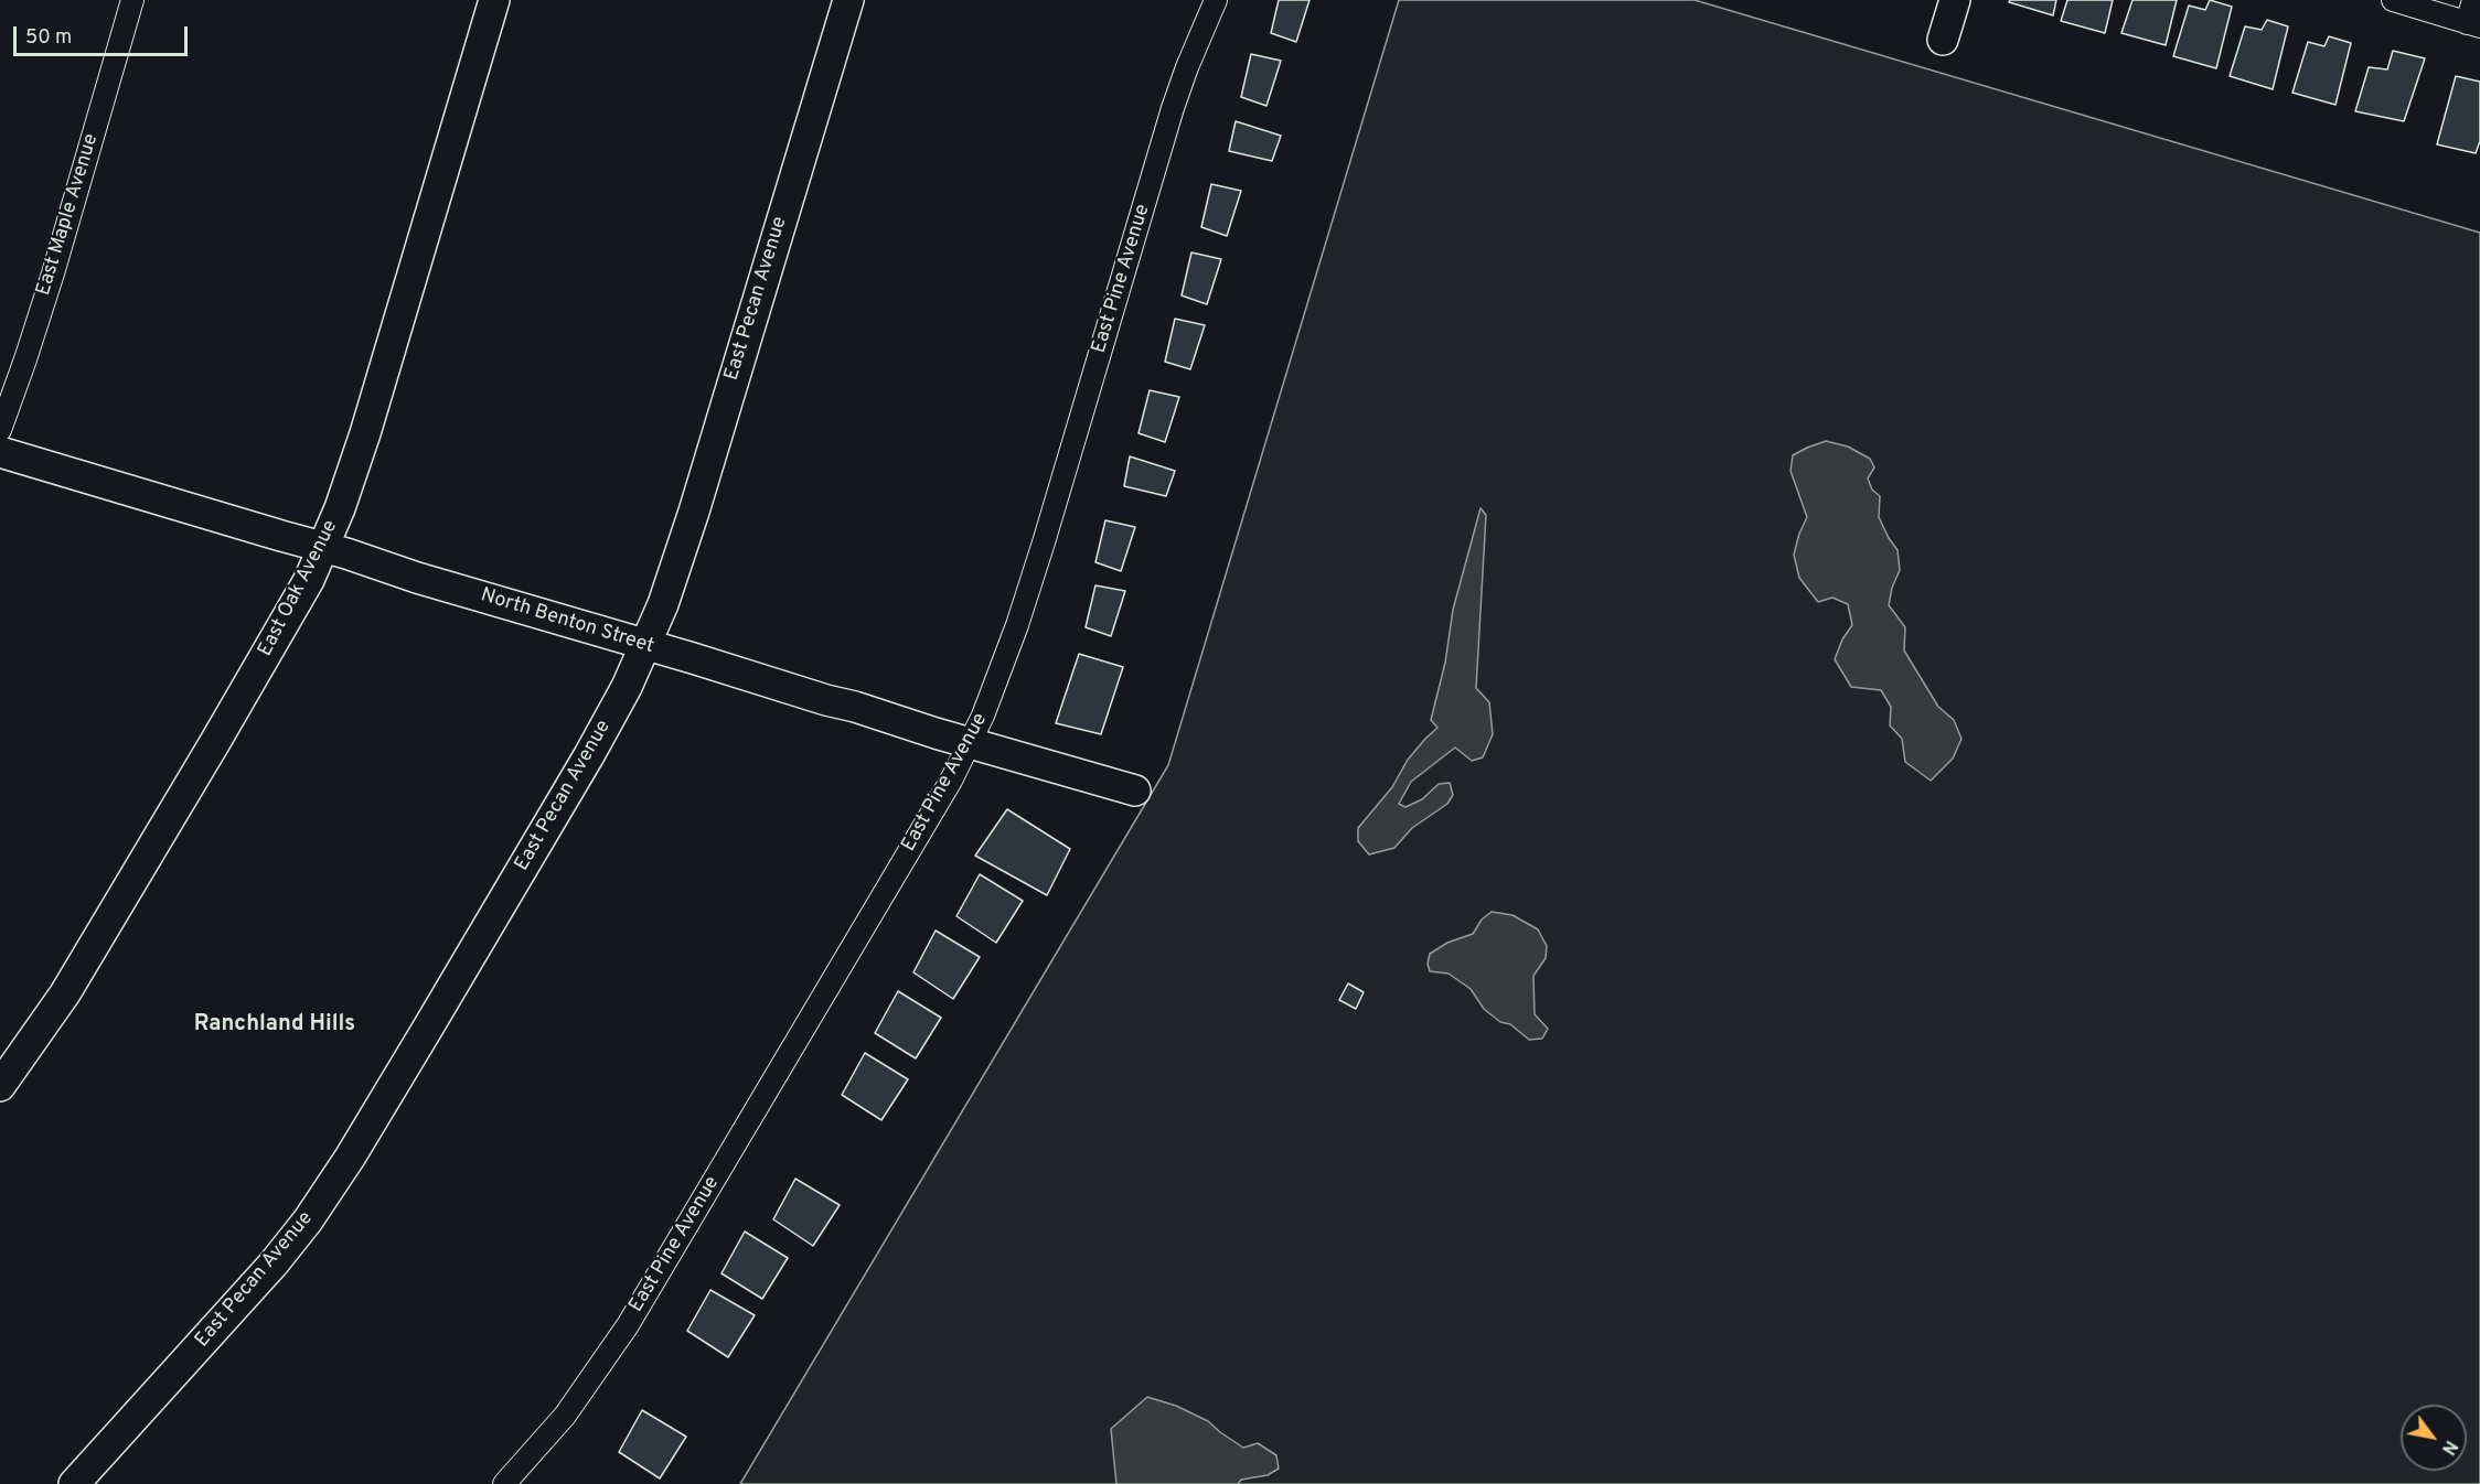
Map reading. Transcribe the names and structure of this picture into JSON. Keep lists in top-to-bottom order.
{
  "streets": {
    "street": [
      "East Maple Avenue",
      "East Pine Avenue",
      "East Pecan Avenue",
      "East Oak Avenue",
      "North Benton Street"
    ]
  },
  "crossings": [
    ["East Pine Avenue", "North Benton Street"],
    ["East Pecan Avenue", "North Benton Street"],
    ["East Oak Avenue", "North Benton Street"]
  ],
  "districts": ["Ranchland Hills"],
  "scale_bar": "50 m",
  "north": "bottom right"
}
